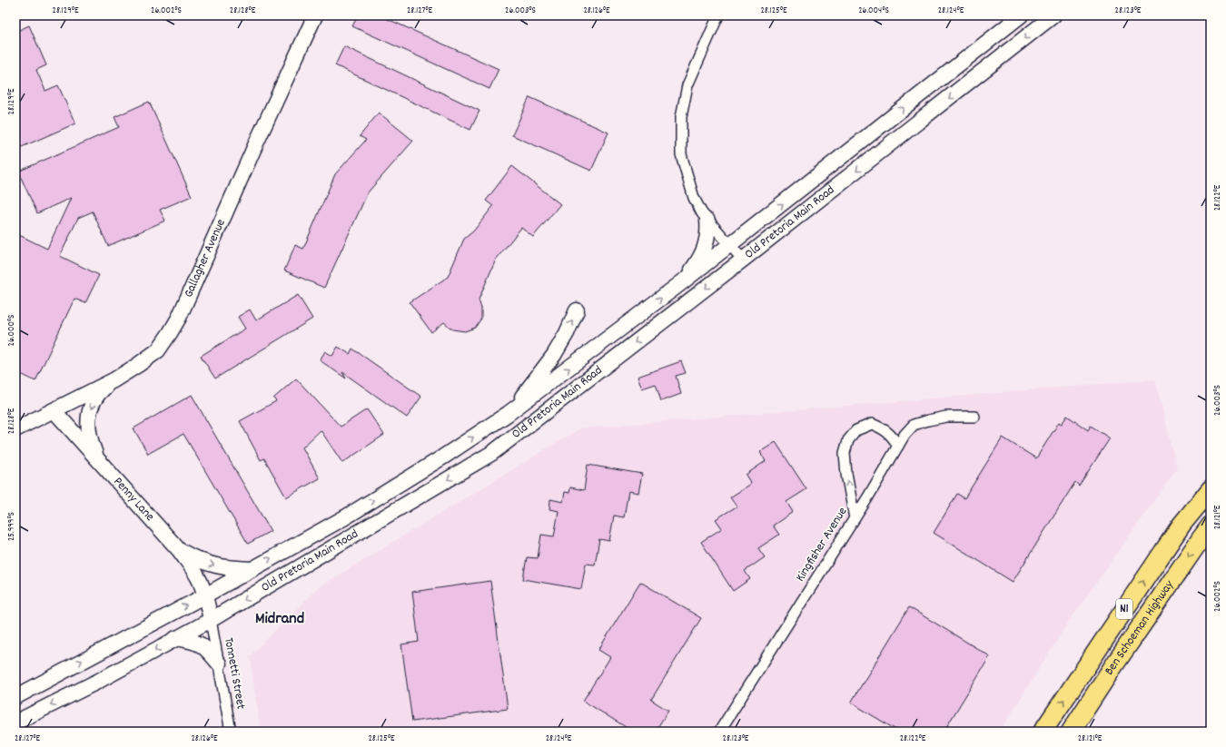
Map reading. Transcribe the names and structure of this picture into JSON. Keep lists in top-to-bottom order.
{
  "streets": {
    "highway": ["N1", "Ben Schoeman Highway"],
    "main road": ["Old Pretoria Main Road", "Gallagher Avenue", "Penny Lane"],
    "street": ["Kingfisher Avenue", "Tonnetti Street"]
  },
  "crossings": [
    ["Old Pretoria Main Road", "Penny Lane"],
    ["Old Pretoria Main Road", "Tonnetti Street"],
    ["Gallagher Avenue", "Penny Lane"],
    ["Penny Lane", "Tonnetti Street"]
  ],
  "districts": ["Midrand"],
  "coordinates": [
    "28.129°E",
    "26.002°S",
    "28.128°E",
    "28.127°E",
    "26.003°S",
    "28.126°E",
    "28.125°E",
    "26.004°S",
    "28.124°E",
    "28.123°E",
    "28.122°E",
    "26.000°S",
    "28.121°E",
    "25.999°S"
  ]
}
